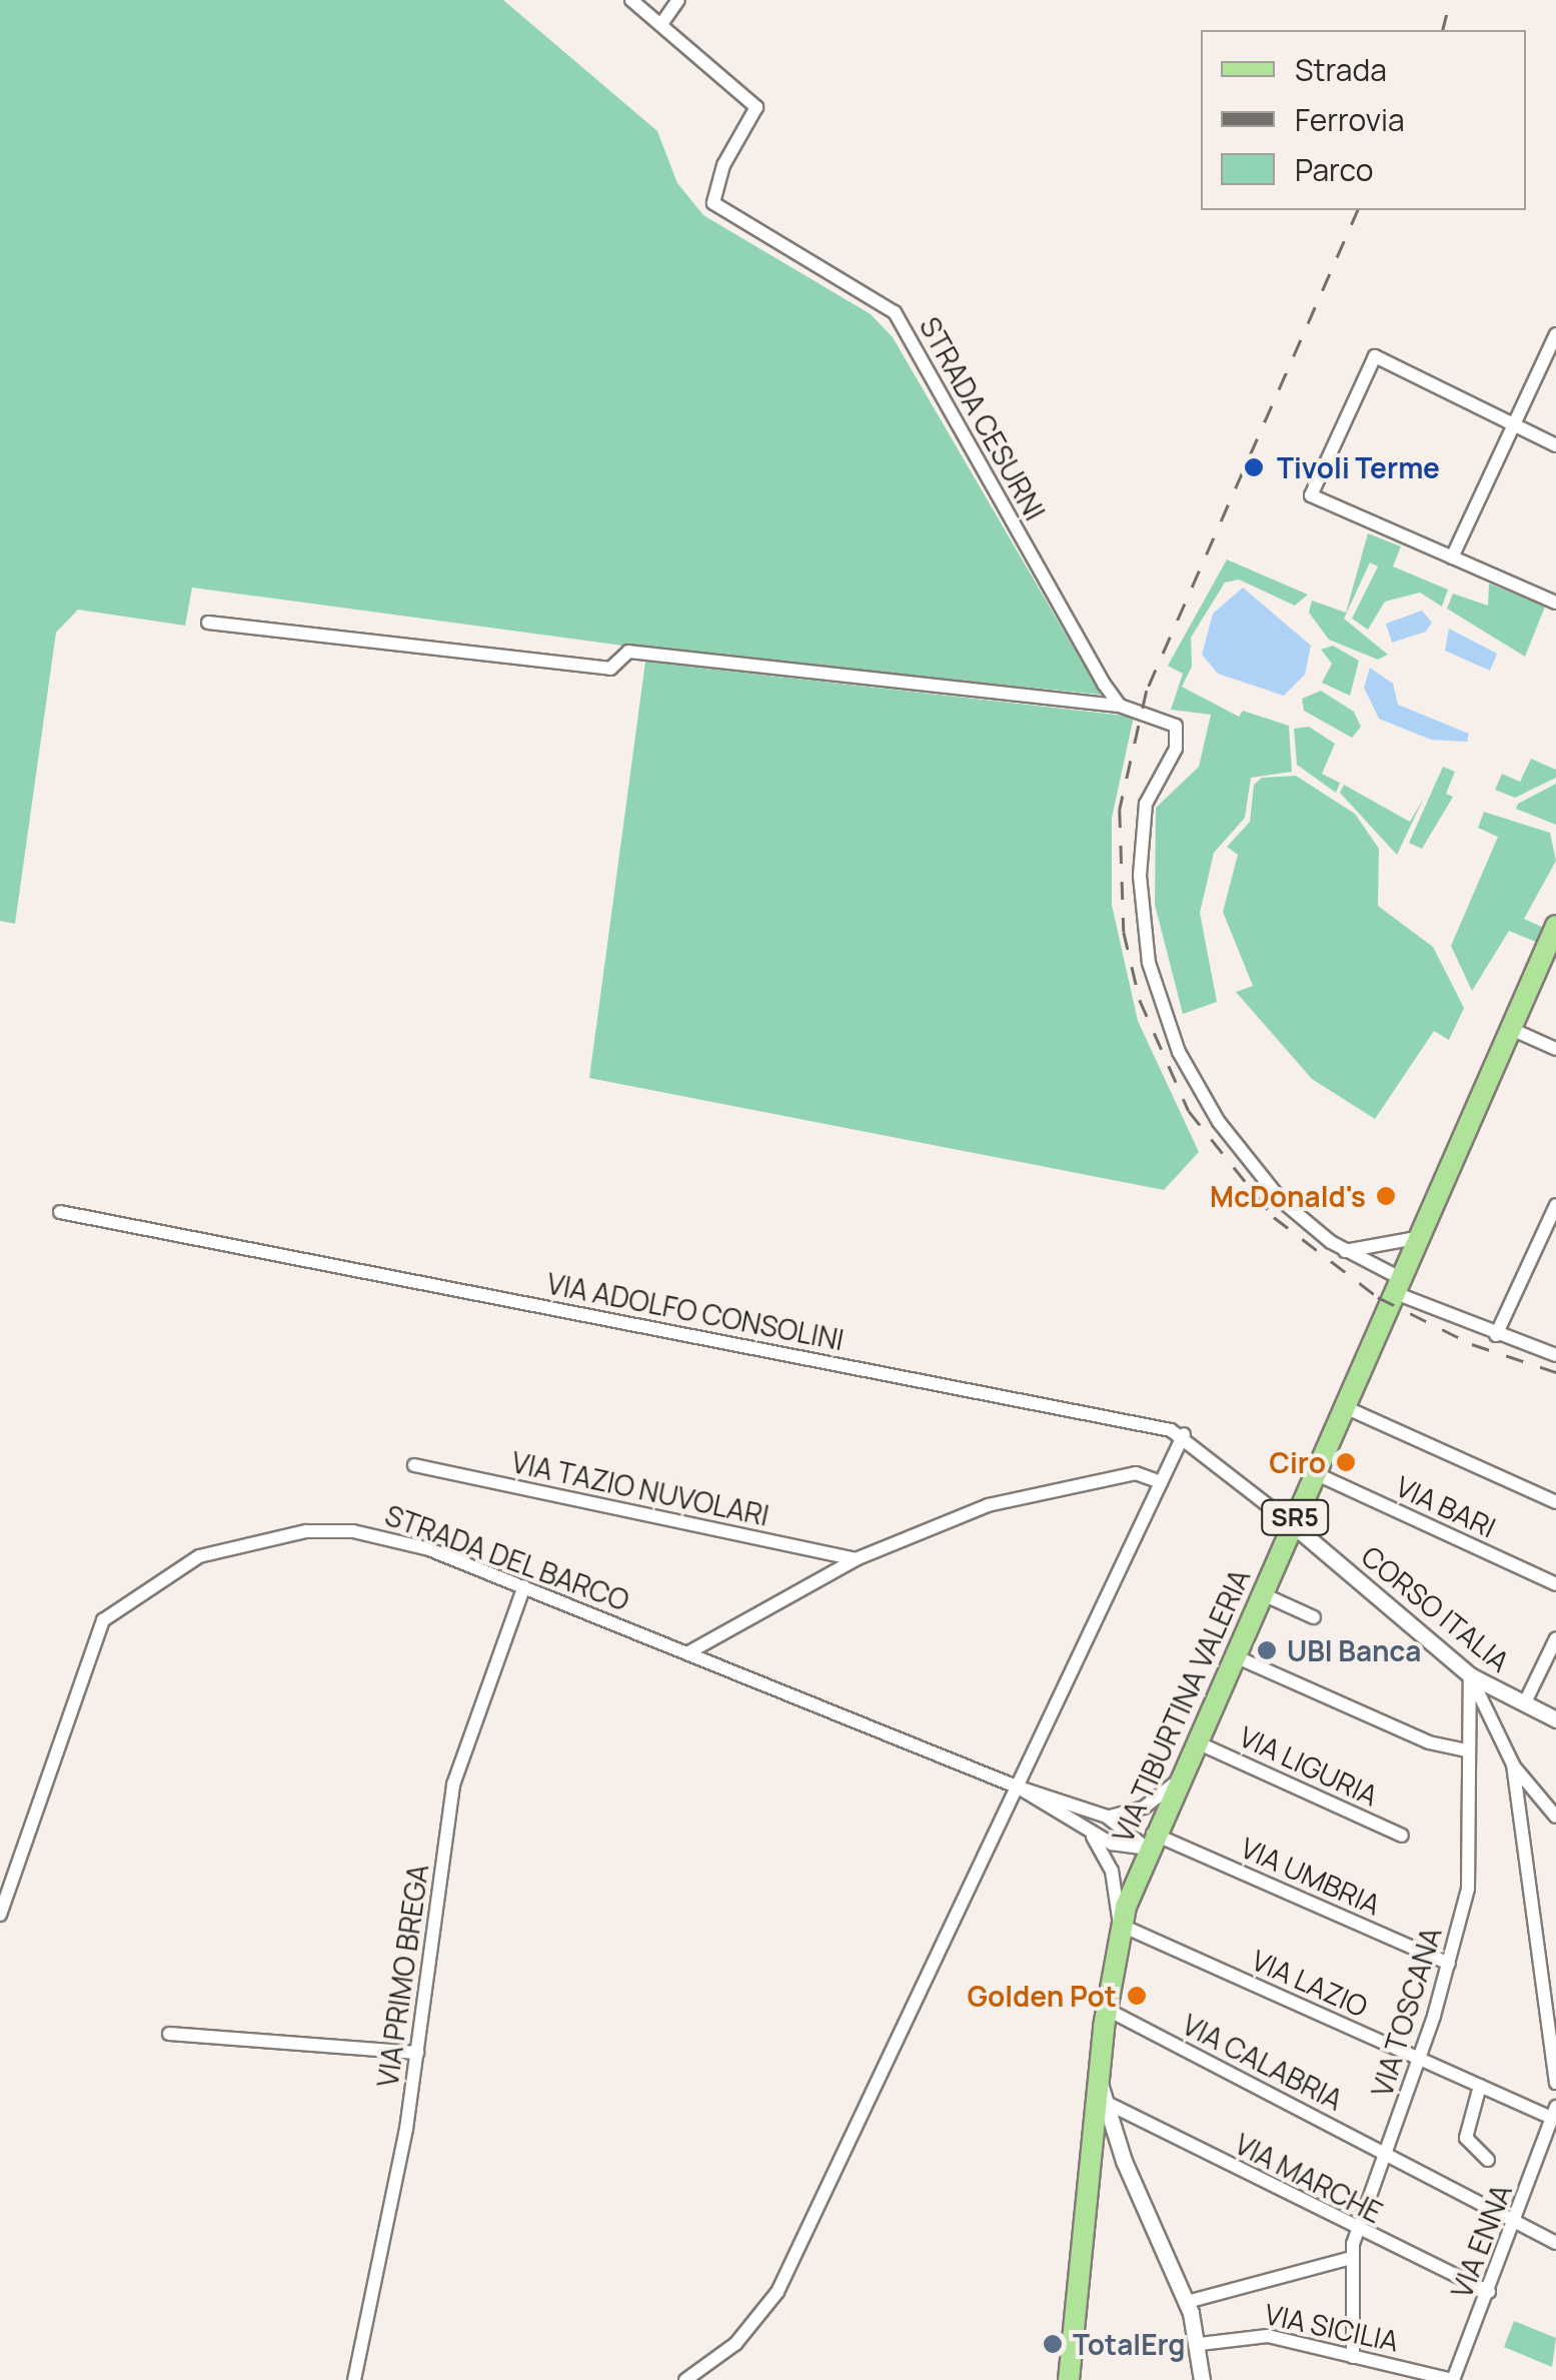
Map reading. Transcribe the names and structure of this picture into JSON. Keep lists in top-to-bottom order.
{
  "streets": {
    "main road": ["SR5", "VIA TIBURTINA VALERIA"],
    "street": [
      "STRADA CESURNI",
      "VIA ADOLFO CONSOLINI",
      "VIA TAZIO NUVOLARI",
      "VIA BARI",
      "STRADA DEL BARCO",
      "CORSO ITALIA",
      "VIA LIGURIA",
      "VIA UMBRIA",
      "VIA PRIMO BREGA",
      "VIA LAZIO",
      "VIA TOSCANA",
      "VIA CALABRIA",
      "VIA MARCHE",
      "VIA ENNA",
      "VIA SICILIA"
    ]
  },
  "crossings": [
    ["VIA ADOLFO CONSOLINI", "CORSO ITALIA"],
    ["VIA ADOLFO CONSOLINI", "VIA TIBURTINA VALERIA"],
    ["VIA BARI", "VIA TIBURTINA VALERIA"],
    ["STRADA DEL BARCO", "VIA TIBURTINA VALERIA"],
    ["STRADA DEL BARCO", "VIA UMBRIA"],
    ["STRADA DEL BARCO", "VIA PRIMO BREGA"],
    ["STRADA DEL BARCO", "VIA LAZIO"],
    ["CORSO ITALIA", "VIA TIBURTINA VALERIA"],
    ["CORSO ITALIA", "VIA TOSCANA"],
    ["VIA TIBURTINA VALERIA", "VIA LIGURIA"],
    ["VIA TIBURTINA VALERIA", "VIA UMBRIA"],
    ["VIA TIBURTINA VALERIA", "VIA LAZIO"],
    ["VIA TIBURTINA VALERIA", "VIA CALABRIA"],
    ["VIA UMBRIA", "VIA TOSCANA"],
    ["VIA LAZIO", "VIA TOSCANA"],
    ["VIA LAZIO", "VIA ENNA"],
    ["VIA TOSCANA", "VIA CALABRIA"],
    ["VIA TOSCANA", "VIA MARCHE"],
    ["VIA TOSCANA", "VIA SICILIA"],
    ["VIA CALABRIA", "VIA ENNA"],
    ["VIA MARCHE", "VIA ENNA"],
    ["VIA ENNA", "VIA SICILIA"]
  ],
  "places": [
    "Tivoli Terme",
    "McDonald's",
    "Ciro",
    "UBI Banca",
    "Golden Pot",
    "TotalErg"
  ],
  "legend": ["Strada", "Ferrovia", "Parco"]
}
